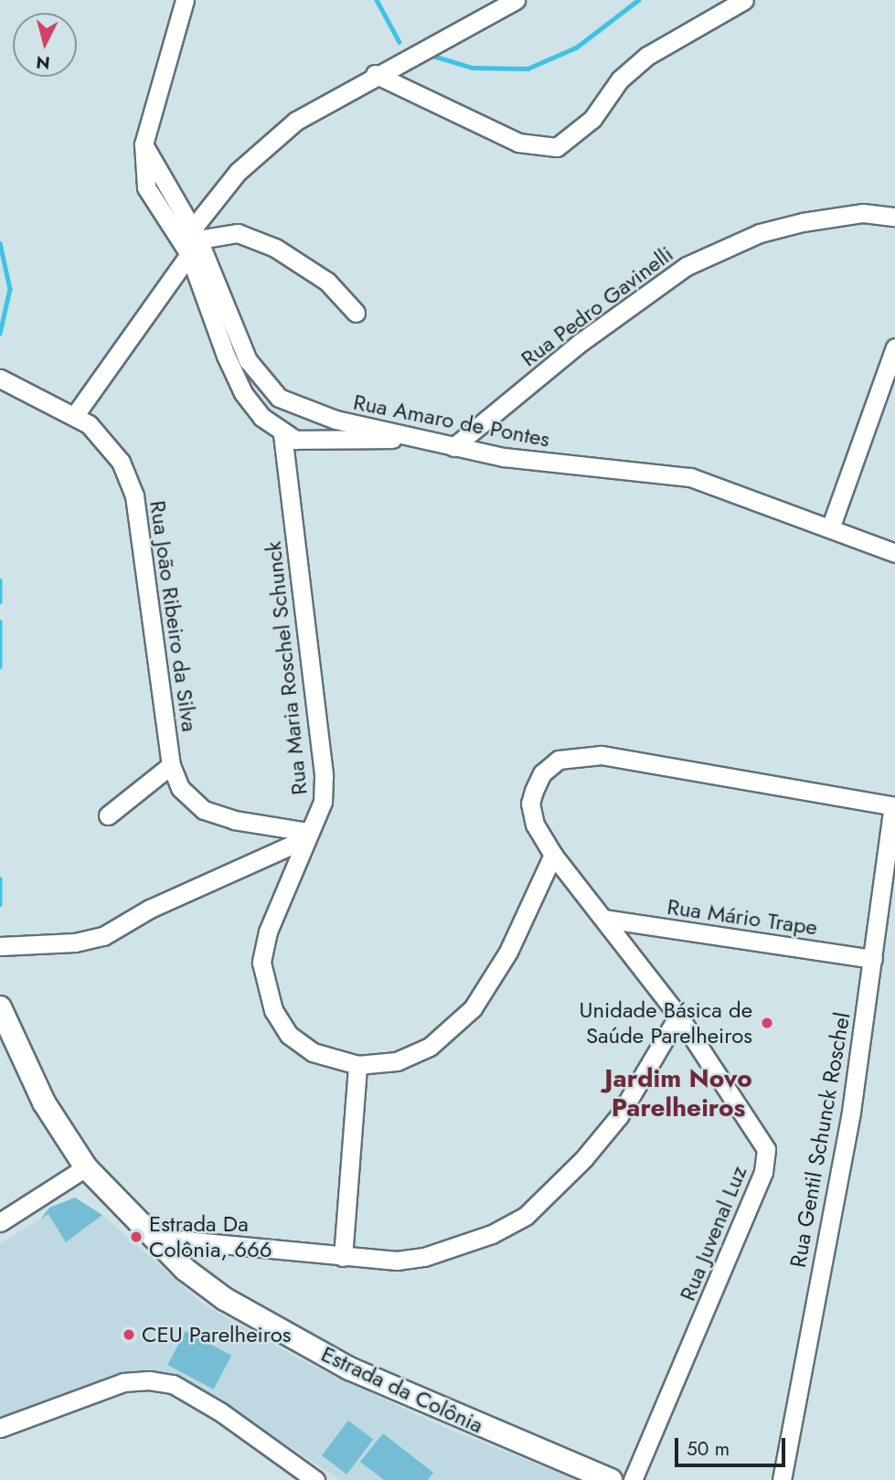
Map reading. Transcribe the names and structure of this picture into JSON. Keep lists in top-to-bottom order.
{
  "streets": {
    "main road": ["Estrada da Colônia"],
    "street": [
      "Rua Pedro Gavinelli",
      "Rua Amaro de Pontes",
      "Rua João Ribeiro da Silva",
      "Rua Maria Roschel Schunck",
      "Rua Mário Trape",
      "Rua Gentil Schunck Roschel",
      "Rua Juvenal Luz"
    ]
  },
  "crossings": [
    ["Rua Pedro Gavinelli", "Rua Amaro de Pontes"],
    ["Rua Amaro de Pontes", "Rua Maria Roschel Schunck"],
    ["Rua João Ribeiro da Silva", "Rua Maria Roschel Schunck"],
    ["Rua Maria Roschel Schunck", "Rua Juvenal Luz"],
    ["Rua Mário Trape", "Rua Gentil Schunck Roschel"],
    ["Rua Mário Trape", "Rua Juvenal Luz"],
    ["Rua Gentil Schunck Roschel", "Rua Juvenal Luz"]
  ],
  "districts": ["Jardim Novo Parelheiros"],
  "places": ["Unidade Básica de Saúde Parelheiros", "Estrada Da Colônia, 666", "CEU Parelheiros"],
  "scale_bar": "50 m",
  "north": "bottom"
}
